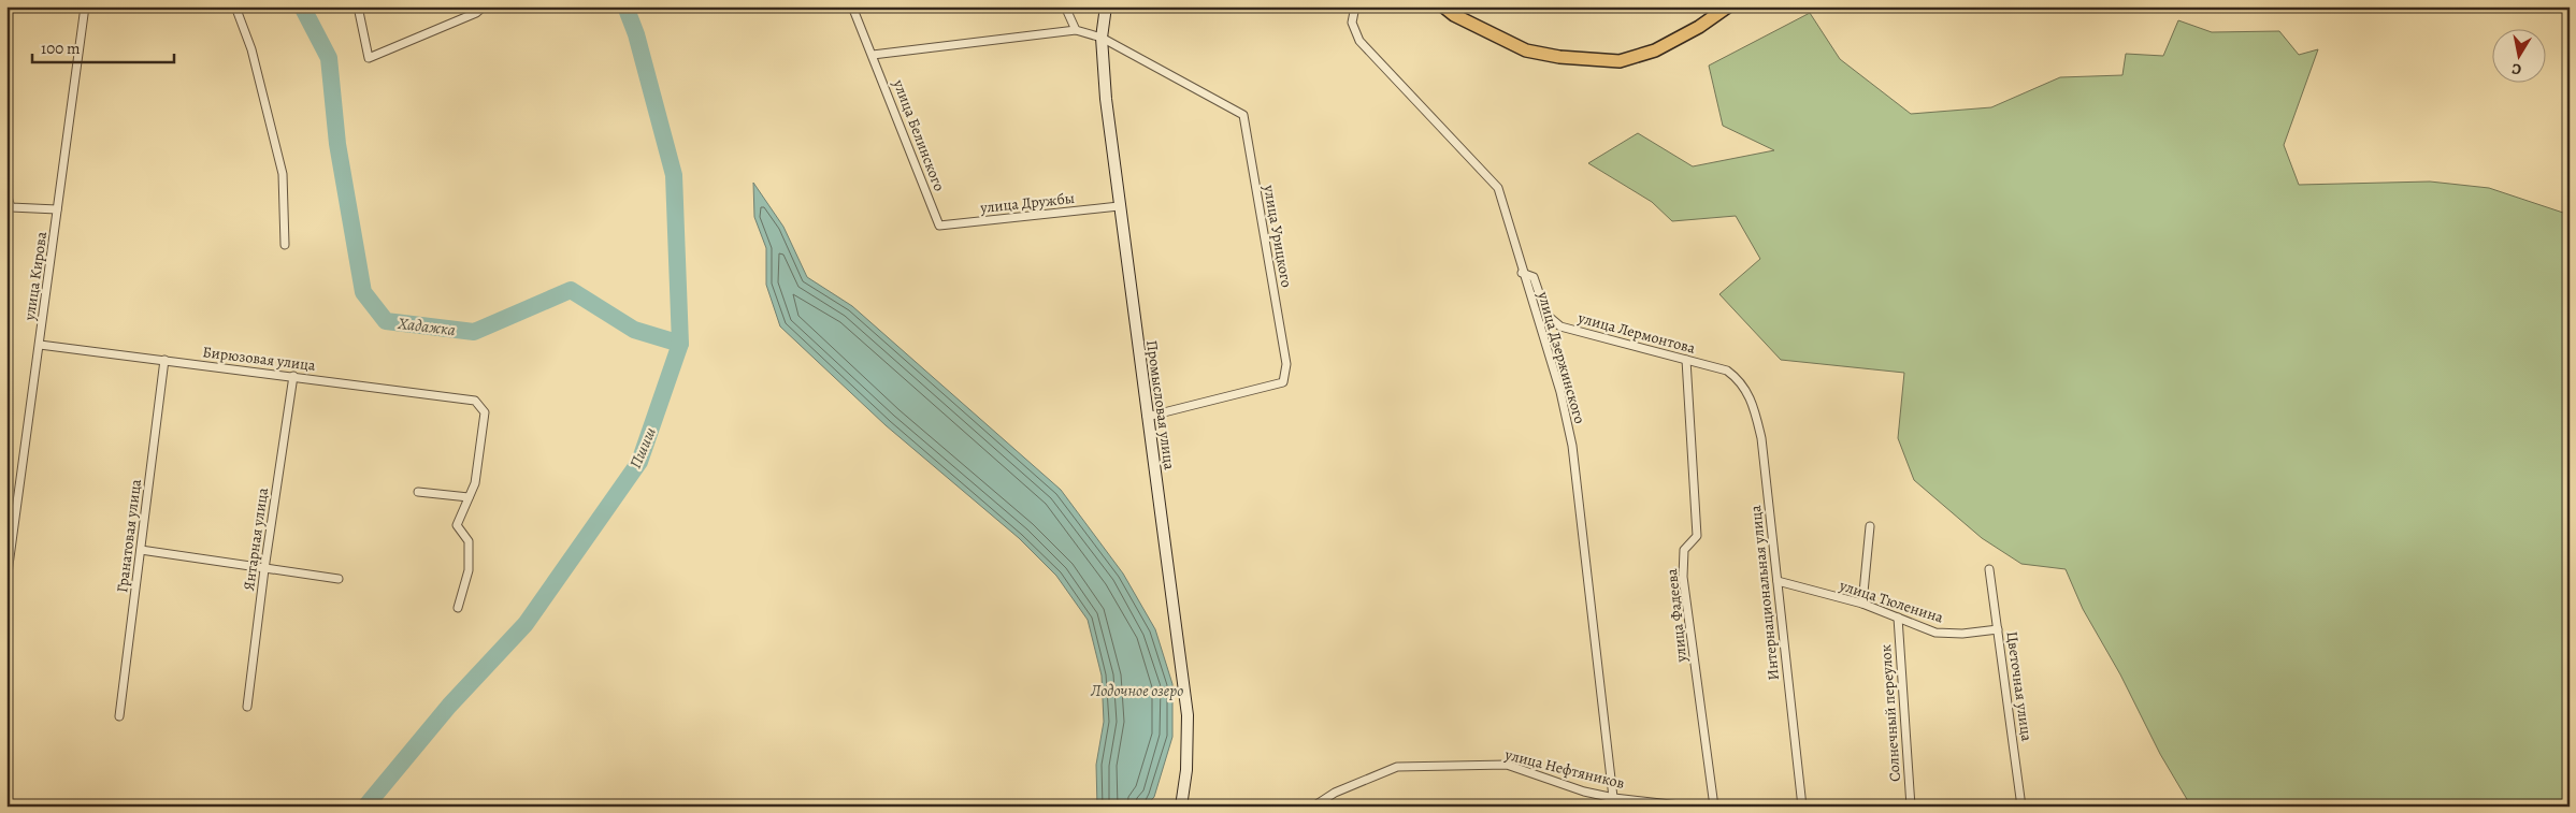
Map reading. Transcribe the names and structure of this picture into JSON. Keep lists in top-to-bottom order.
{
  "streets": {
    "main road": ["Промысловая улица"],
    "street": [
      "улица Белинского",
      "улица Дружбы",
      "улица Урицкого",
      "улица Кирова",
      "улица Лермонтова",
      "улица Дзержинского",
      "Бирюзовая улица",
      "Гранатовая улица",
      "Янтарная улица",
      "Интернациональная улица",
      "улица Тюленина",
      "улица Фадеева",
      "Цветочная улица",
      "Солнечный переулок",
      "улица Нефтяников"
    ]
  },
  "crossings": [
    ["улица Белинского", "улица Дружбы"],
    ["улица Дружбы", "Промысловая улица"],
    ["улица Урицкого", "Промысловая улица"],
    ["улица Кирова", "Бирюзовая улица"],
    ["улица Лермонтова", "улица Дзержинского"],
    ["улица Лермонтова", "Интернациональная улица"],
    ["улица Лермонтова", "улица Фадеева"],
    ["улица Дзержинского", "улица Нефтяников"],
    ["Бирюзовая улица", "Гранатовая улица"],
    ["Бирюзовая улица", "Янтарная улица"],
    ["Интернациональная улица", "улица Тюленина"],
    ["улица Тюленина", "Цветочная улица"],
    ["улица Тюленина", "Солнечный переулок"]
  ],
  "water": ["Хадажка", "Пшиш", "Лодочное озеро"],
  "scale_bar": "100 m",
  "north": "bottom"
}
